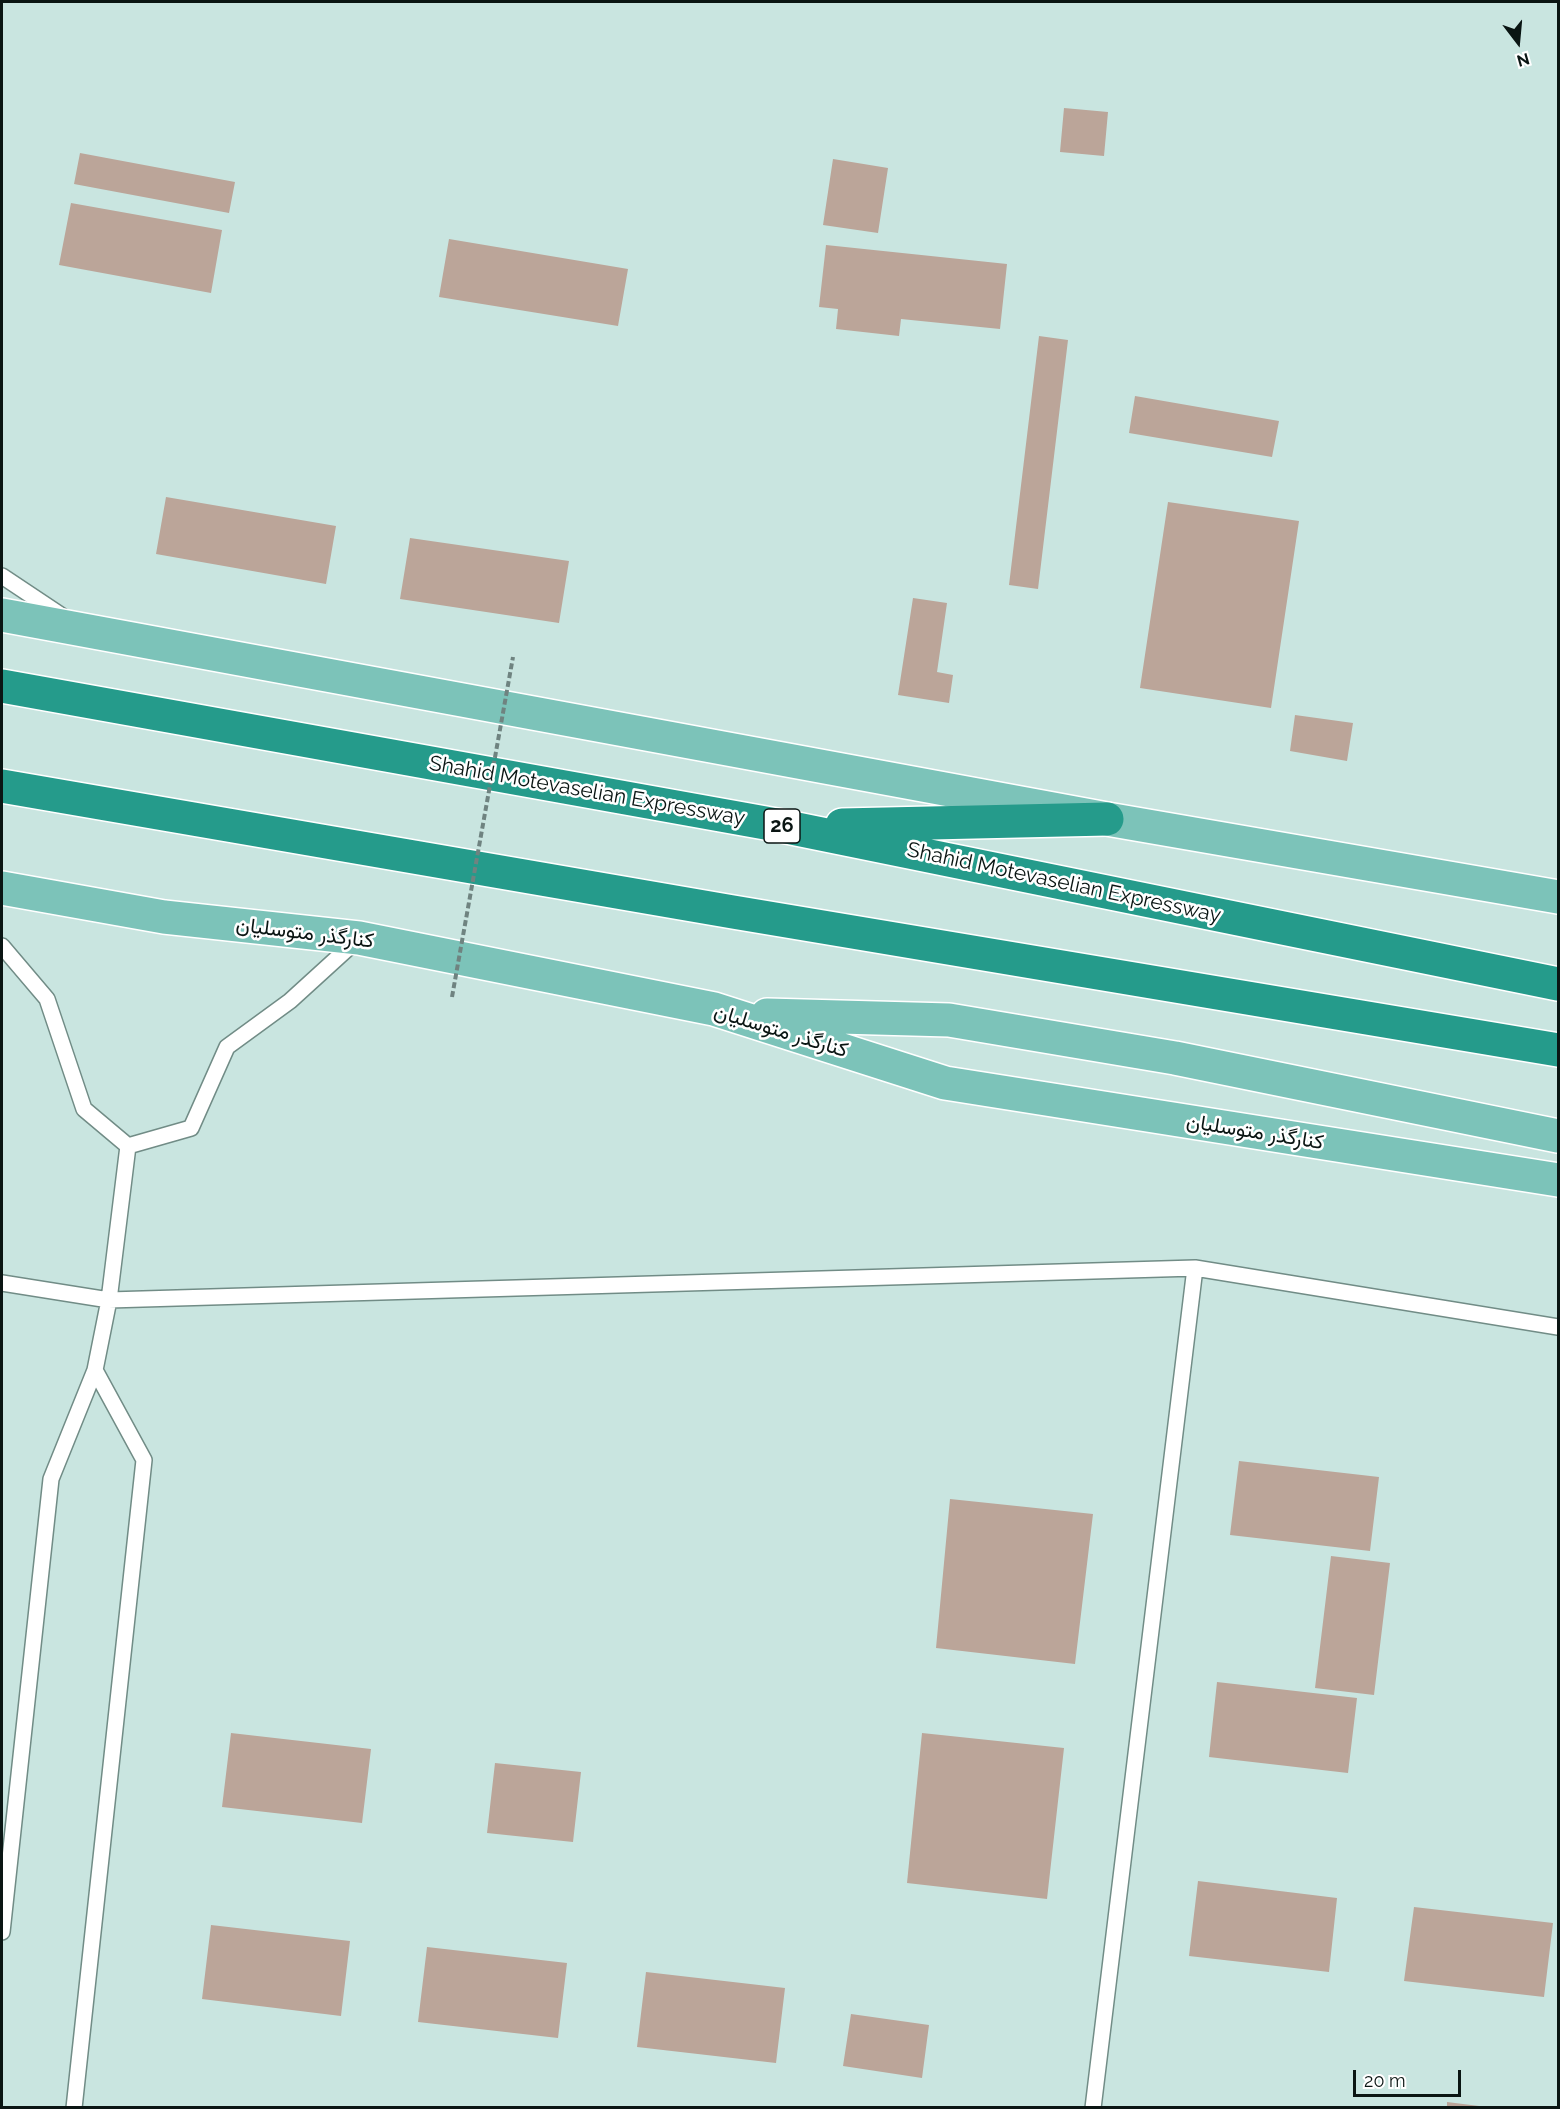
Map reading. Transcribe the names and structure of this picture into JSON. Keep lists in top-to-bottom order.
{
  "streets": {
    "highway": ["Shahid Motevaselian Expressway", "26"],
    "main road": ["کنارگذر متوسلیان"]
  },
  "scale_bar": "20 m",
  "north": "bottom"
}
